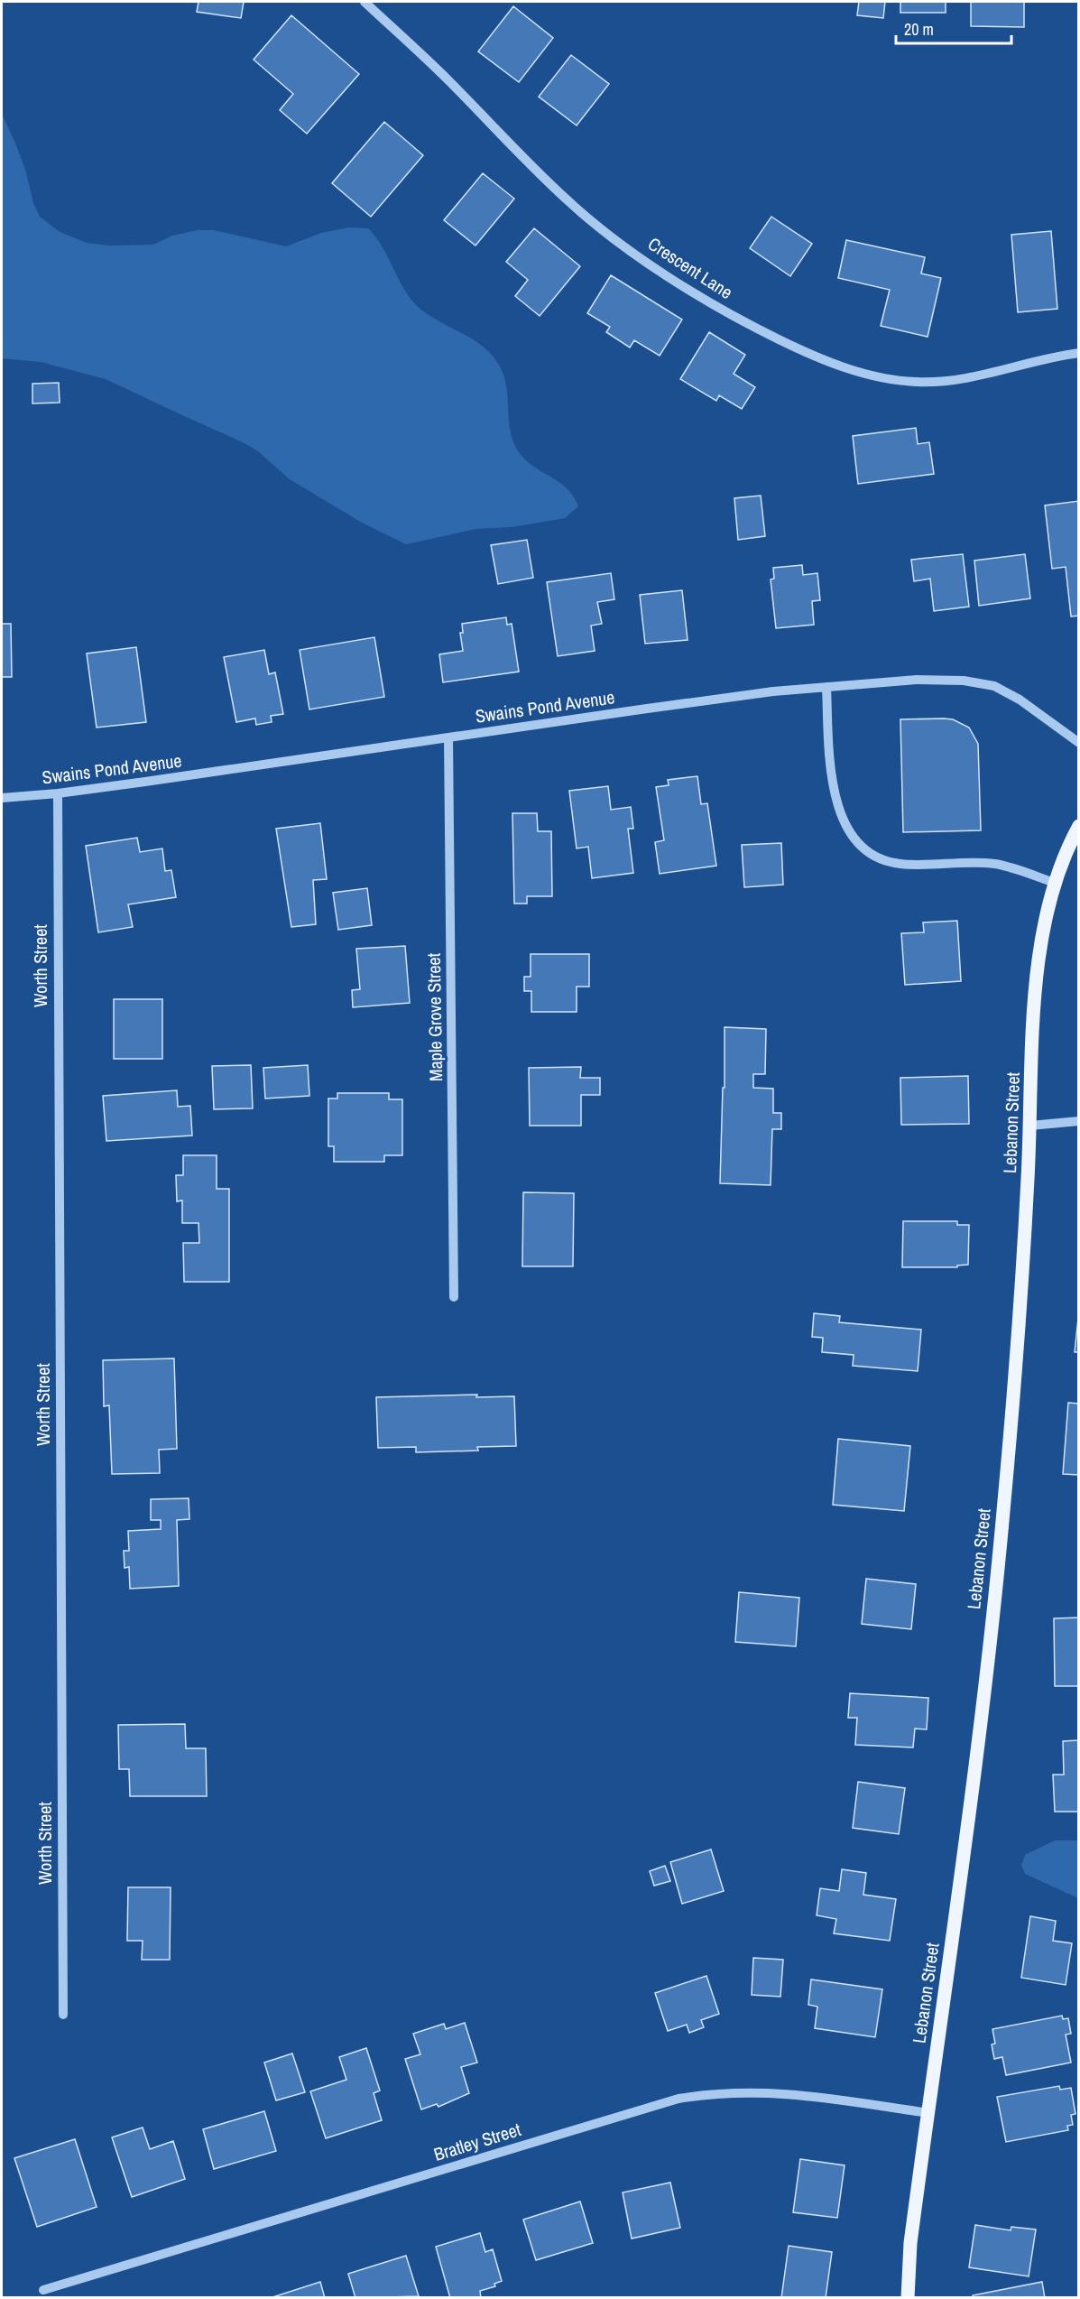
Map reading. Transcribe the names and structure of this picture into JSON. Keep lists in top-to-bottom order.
{
  "streets": {
    "main road": ["Lebanon Street"],
    "street": [
      "Crescent Lane",
      "Swains Pond Avenue",
      "Worth Street",
      "Maple Grove Street",
      "Bratley Street"
    ]
  },
  "crossings": [
    ["Swains Pond Avenue", "Worth Street"],
    ["Swains Pond Avenue", "Maple Grove Street"],
    ["Lebanon Street", "Bratley Street"]
  ],
  "scale_bar": "20 m"
}
